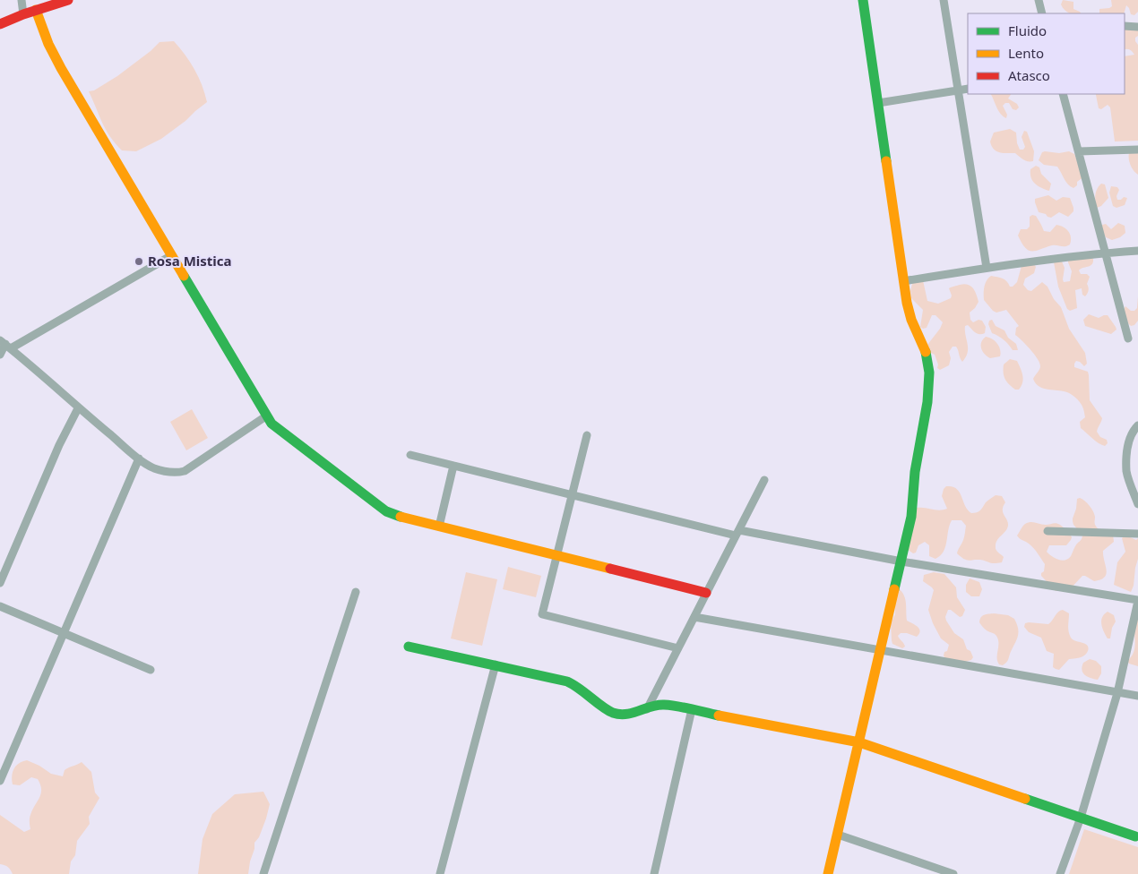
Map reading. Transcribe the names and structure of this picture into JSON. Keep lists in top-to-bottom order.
{
  "places": ["Rosa Mistica"],
  "legend": ["Fluido", "Lento", "Atasco"]
}
